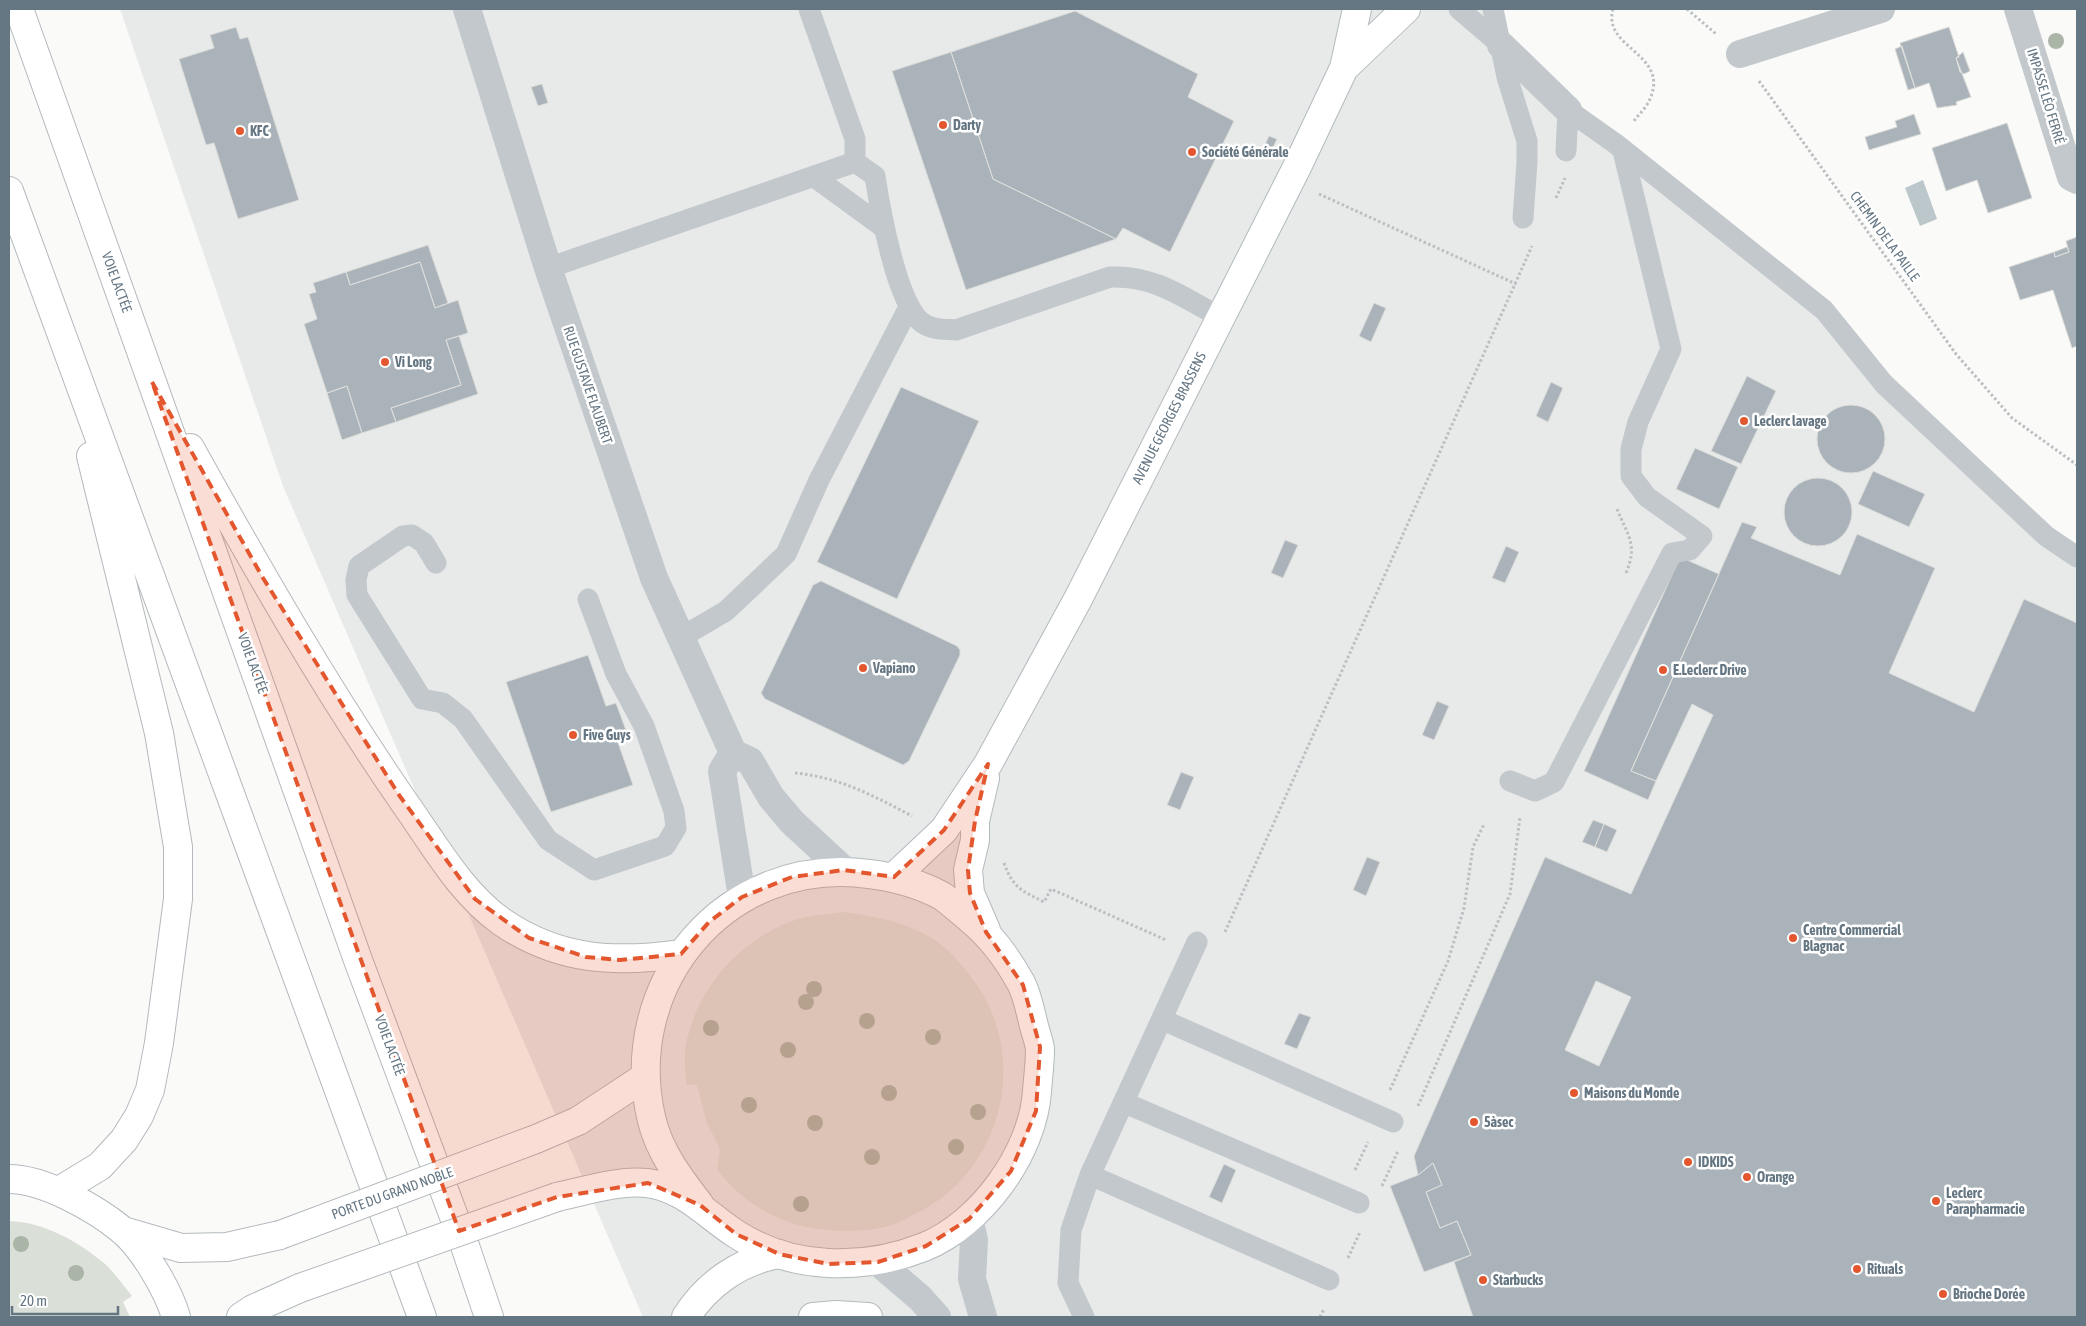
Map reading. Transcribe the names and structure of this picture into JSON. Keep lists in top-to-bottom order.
{
  "streets": {
    "main road": ["VOIE LACTÉE", "AVENUE GEORGES BRASSENS", "PORTE DU GRAND NOBLE"],
    "street": ["IMPASSE LÉO FERRÉ", "RUE GUSTAVE FLAUBERT"],
    "path": ["CHEMIN DE LA PAILLE"]
  },
  "places": [
    "Darty",
    "KFC",
    "Société Générale",
    "Vi Long",
    "Leclerc lavage",
    "Vapiano",
    "E.Leclerc Drive",
    "Five Guys",
    "Centre Commercial Blagnac",
    "Maisons du Monde",
    "5àsec",
    "IDKIDS",
    "Orange",
    "Leclerc Parapharmacie",
    "Rituals",
    "Starbucks",
    "Brioche Dorée"
  ],
  "scale_bar": "20 m"
}
